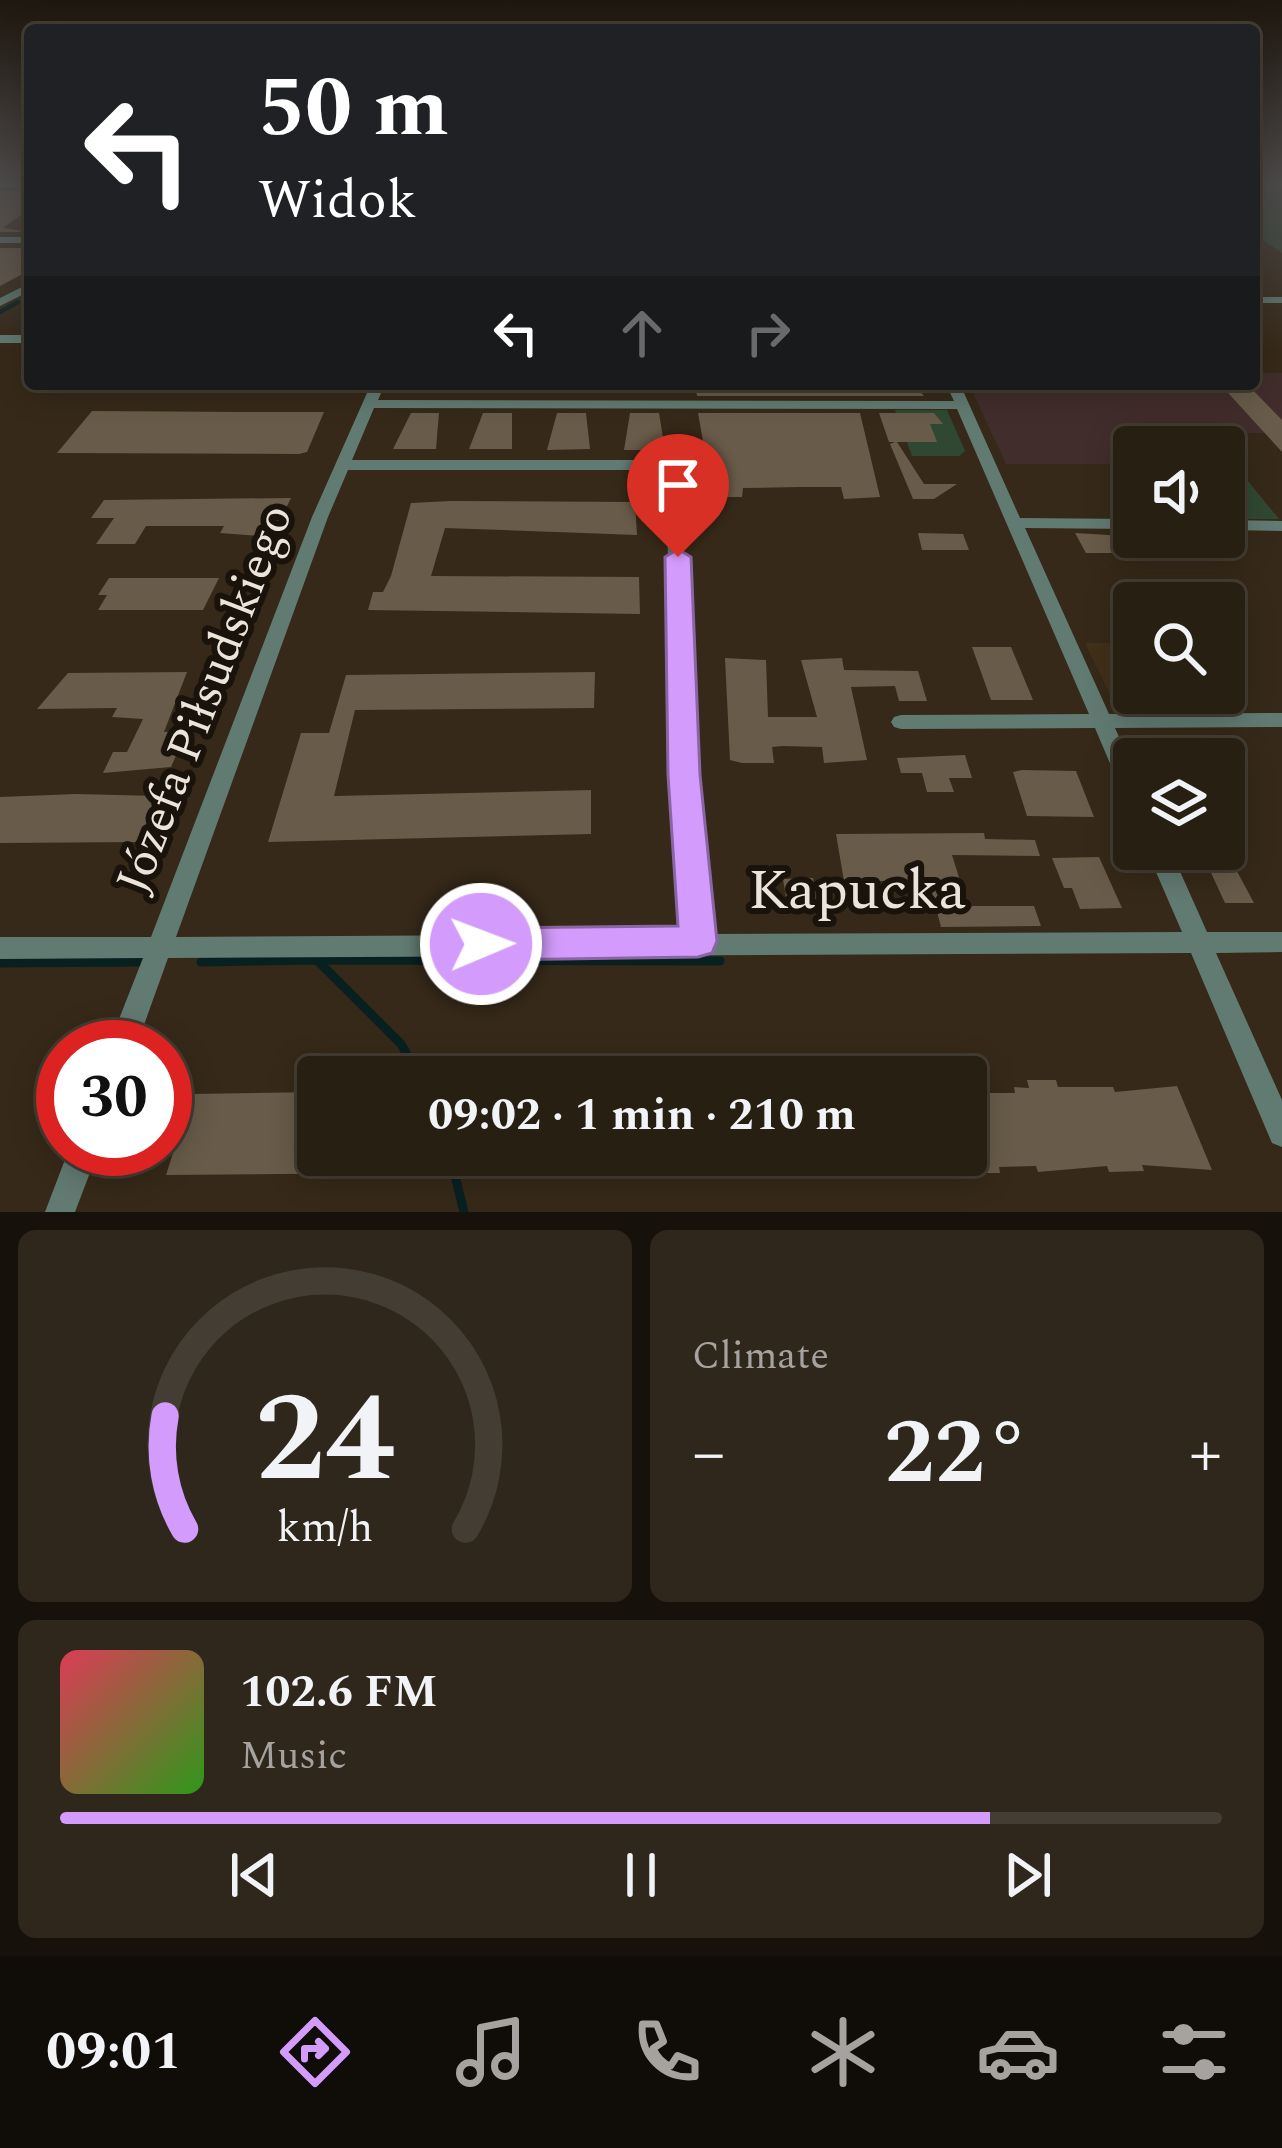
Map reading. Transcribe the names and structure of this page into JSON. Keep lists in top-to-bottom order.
{
  "streets": {
    "street": ["Józefa Piłsudskiego", "Kapucka"]
  },
  "crossings": [
    ["Józefa Piłsudskiego", "Kapucka"]
  ],
  "page": {
    "turn": ["50 m", "Widok"],
    "limit": "30",
    "trip": "09:02 · 1 min · 210 m",
    "tile": "Climate",
    "heat": ["−", "22°", "+"],
    "song": ["102.6 FM", "Music"],
    "tabs": "09:01",
    "gauge": ["24", "km/h"]
  }
}
